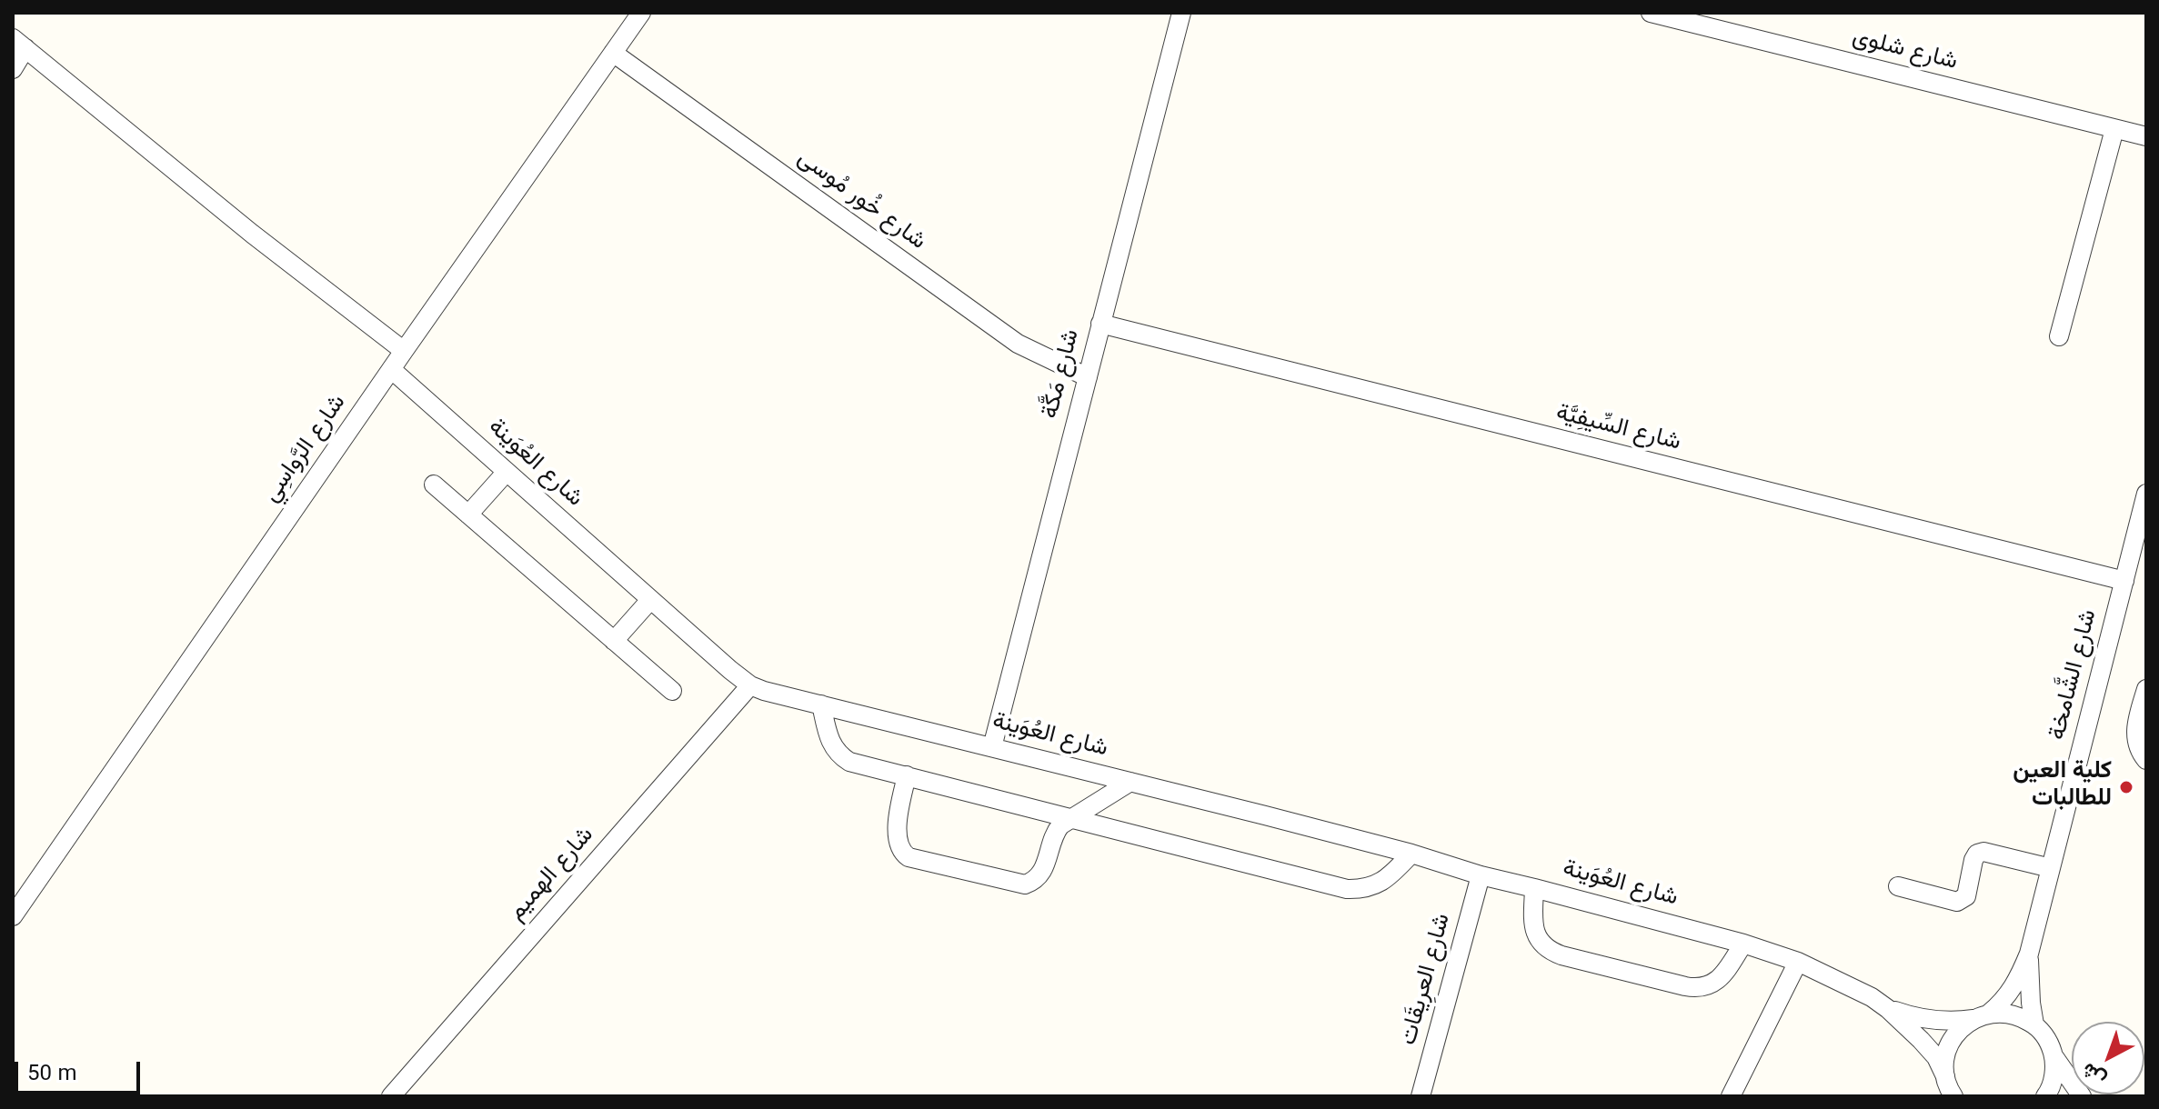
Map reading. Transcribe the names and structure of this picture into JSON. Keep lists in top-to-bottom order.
{
  "streets": {
    "street": [
      "شارع شلوى",
      "شارع خُور مُوسى",
      "شارع مَكَّة",
      "شارع السِّيفِيَّة",
      "شارع الرَّواسِي",
      "شارع العُوَينة",
      "شارع الشَّامخة",
      "شارع الهميم",
      "شارع العرِيقَات"
    ]
  },
  "crossings": [
    ["شارع خُور مُوسى", "شارع مَكَّة"],
    ["شارع خُور مُوسى", "شارع الرَّواسِي"],
    ["شارع مَكَّة", "شارع السِّيفِيَّة"],
    ["شارع مَكَّة", "شارع العُوَينة"],
    ["شارع السِّيفِيَّة", "شارع الشَّامخة"],
    ["شارع الرَّواسِي", "شارع العُوَينة"],
    ["شارع العُوَينة", "شارع الشَّامخة"],
    ["شارع العُوَينة", "شارع الهميم"],
    ["شارع العُوَينة", "شارع العرِيقَات"]
  ],
  "places": ["كلية العين للطالبات"],
  "scale_bar": "50 m",
  "north": "bottom left"
}
